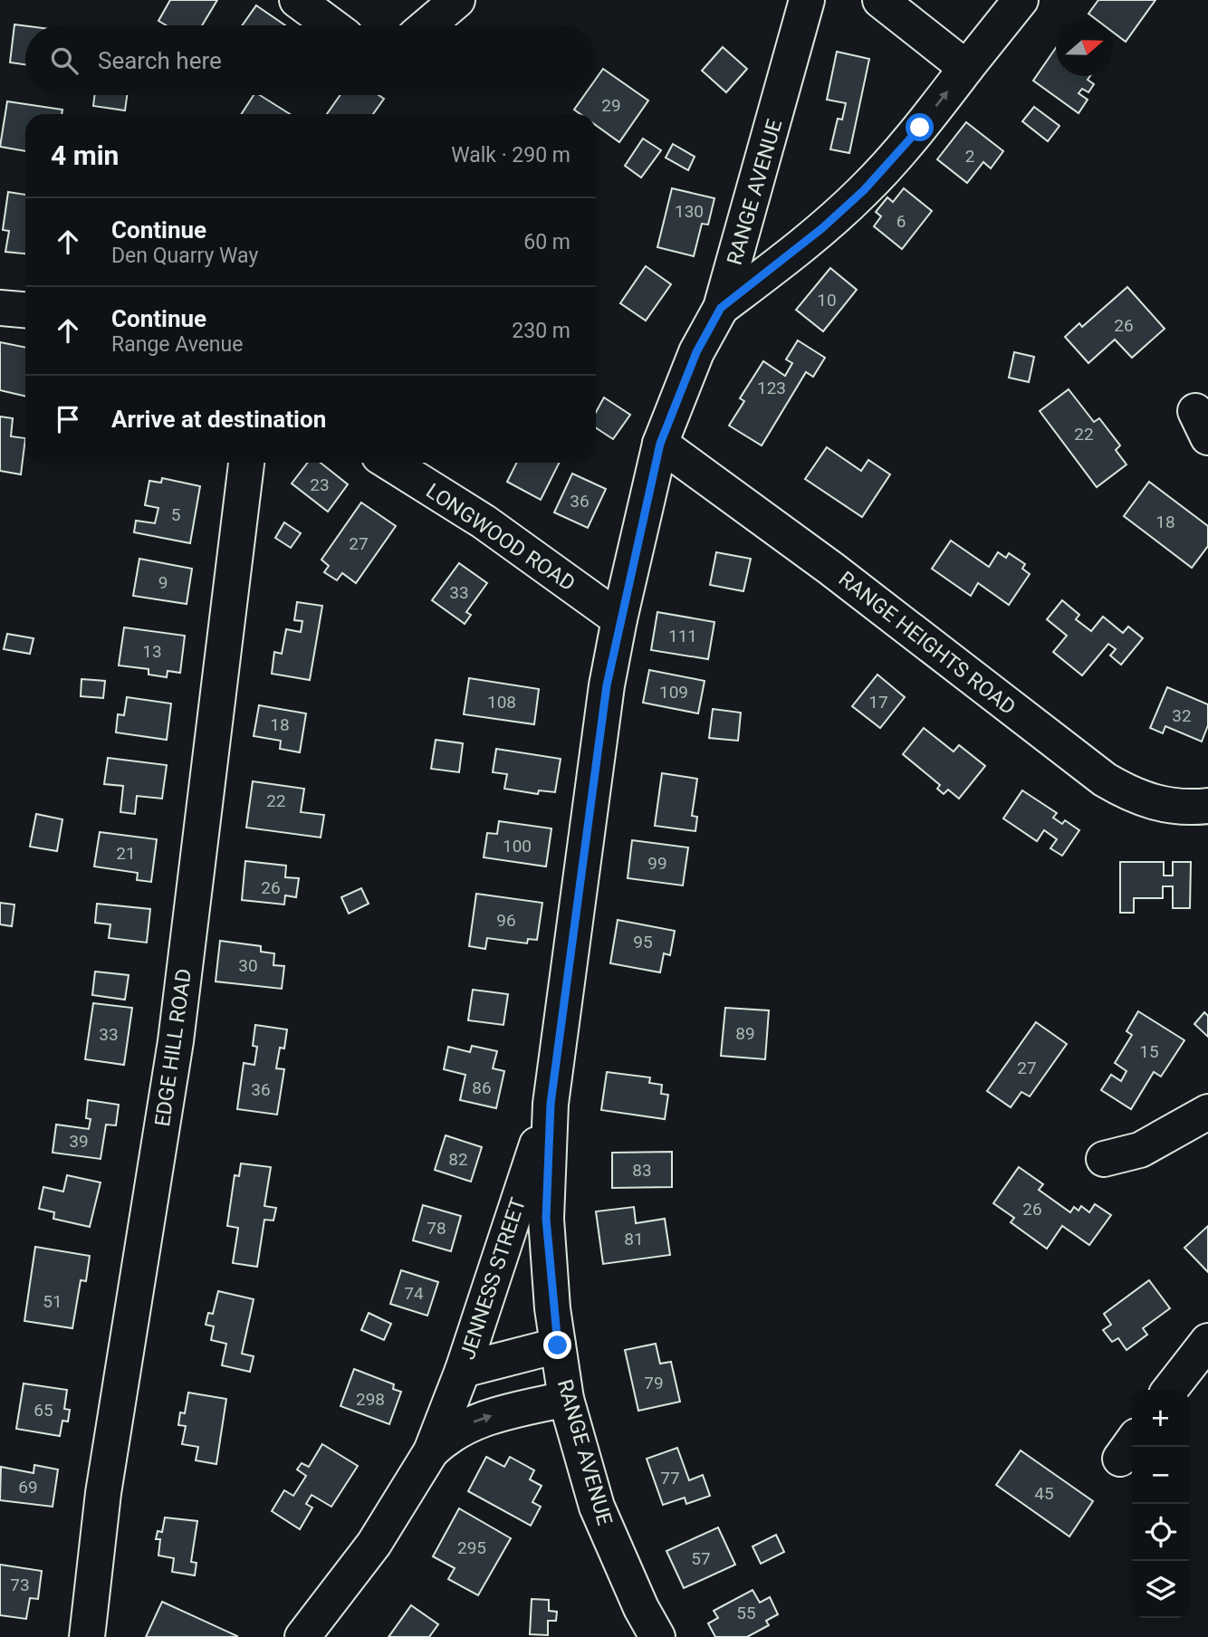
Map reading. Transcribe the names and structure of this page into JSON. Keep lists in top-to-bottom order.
{
  "streets": {
    "street": [
      "RANGE AVENUE",
      "LONGWOOD ROAD",
      "RANGE HEIGHTS ROAD",
      "EDGE HILL ROAD",
      "JENNESS STREET"
    ]
  },
  "crossings": [
    ["RANGE AVENUE", "LONGWOOD ROAD"],
    ["RANGE AVENUE", "RANGE HEIGHTS ROAD"],
    ["RANGE AVENUE", "JENNESS STREET"]
  ],
  "house_numbers": [
    "29",
    "2",
    "130",
    "6",
    "10",
    "26",
    "123",
    "22",
    "23",
    "36",
    "5",
    "18",
    "27",
    "9",
    "33",
    "111",
    "13",
    "109",
    "108",
    "17",
    "32",
    "18",
    "22",
    "100",
    "21",
    "99",
    "26",
    "96",
    "95",
    "30",
    "89",
    "33",
    "15",
    "27",
    "86",
    "36",
    "39",
    "82",
    "83",
    "26",
    "78",
    "81",
    "74",
    "51",
    "79",
    "298",
    "65",
    "77",
    "69",
    "45",
    "295",
    "57",
    "73",
    "55"
  ],
  "north": "right",
  "page": {
    "search": "Search here",
    "heading": ["4 min", "Walk · 290 m"],
    "list": [
      ["Continue", "Den Quarry Way", "60 m"],
      ["Continue", "Range Avenue", "230 m"],
      "Arrive at destination"
    ],
    "map_buttons": ["+", "−"]
  }
}
